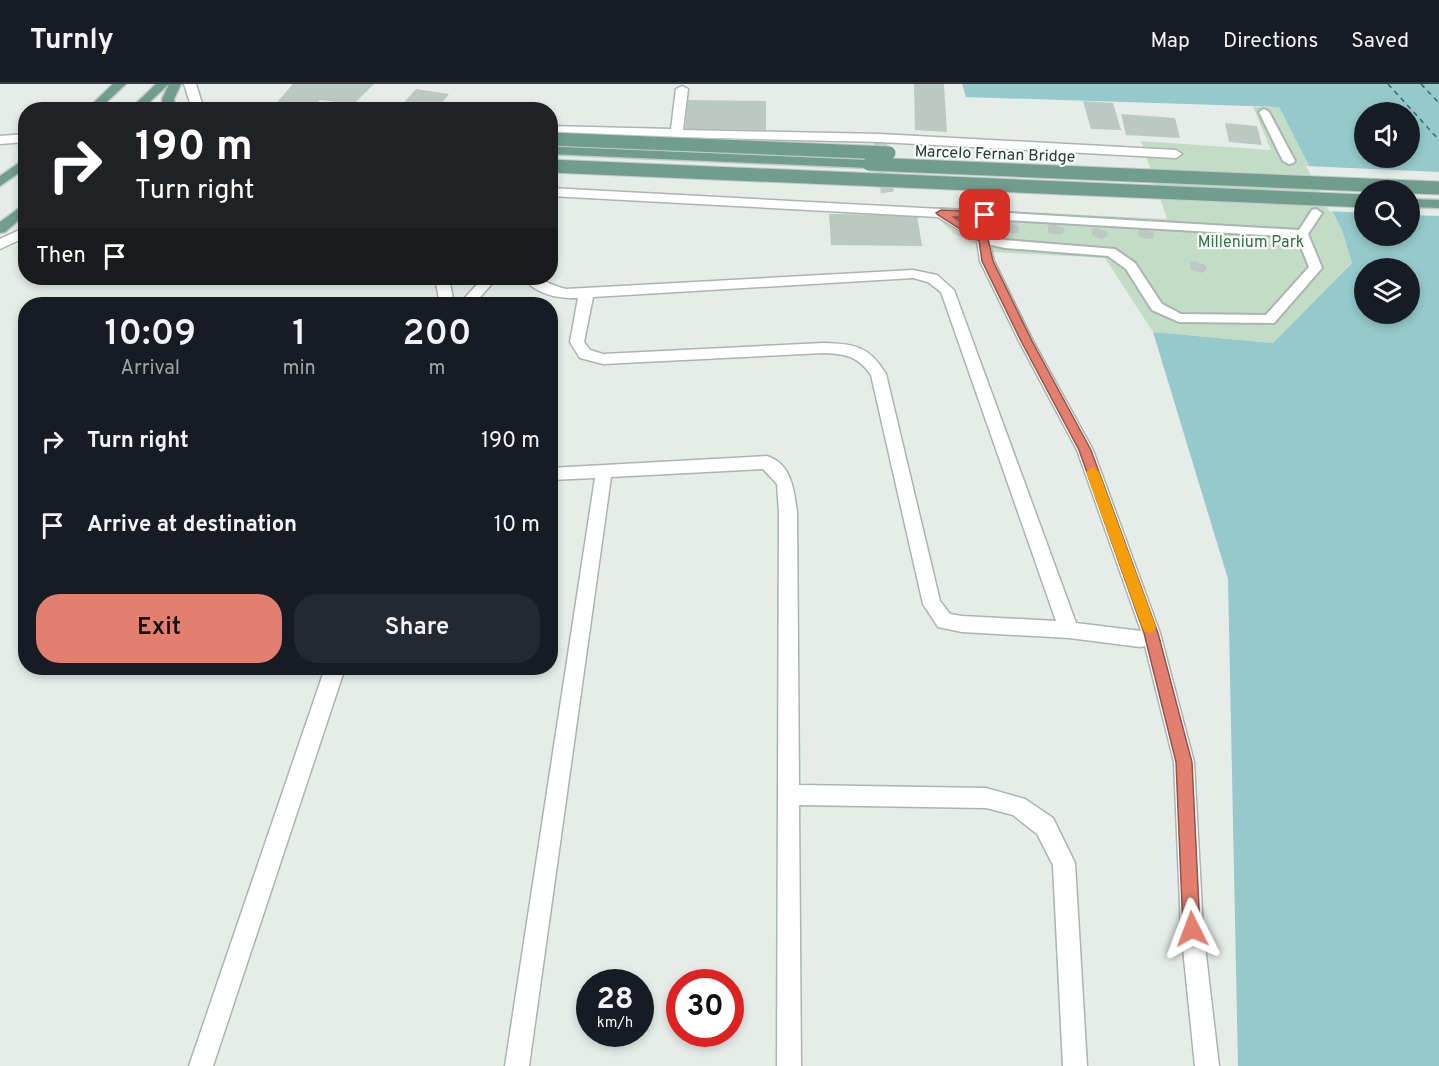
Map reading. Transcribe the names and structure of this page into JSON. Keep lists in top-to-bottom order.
{
  "streets": {
    "main road": ["Marcelo Fernan Bridge"]
  },
  "parks": ["Millenium Park"],
  "page": {
    "header": "Turnly",
    "nav": ["Map", "Directions", "Saved"],
    "turn": ["190 m", "Turn right"],
    "then": "Then",
    "eta": [
      "10:09",
      "Arrival",
      "1",
      "min",
      "200",
      "m"
    ],
    "list": [
      {
        "name": "Turn right",
        "value": "190 m"
      },
      {
        "name": "Arrive at destination",
        "value": "10 m"
      }
    ],
    "buttons": ["Exit", "Share"],
    "speed": "28 km/h",
    "limit": "30"
  }
}
